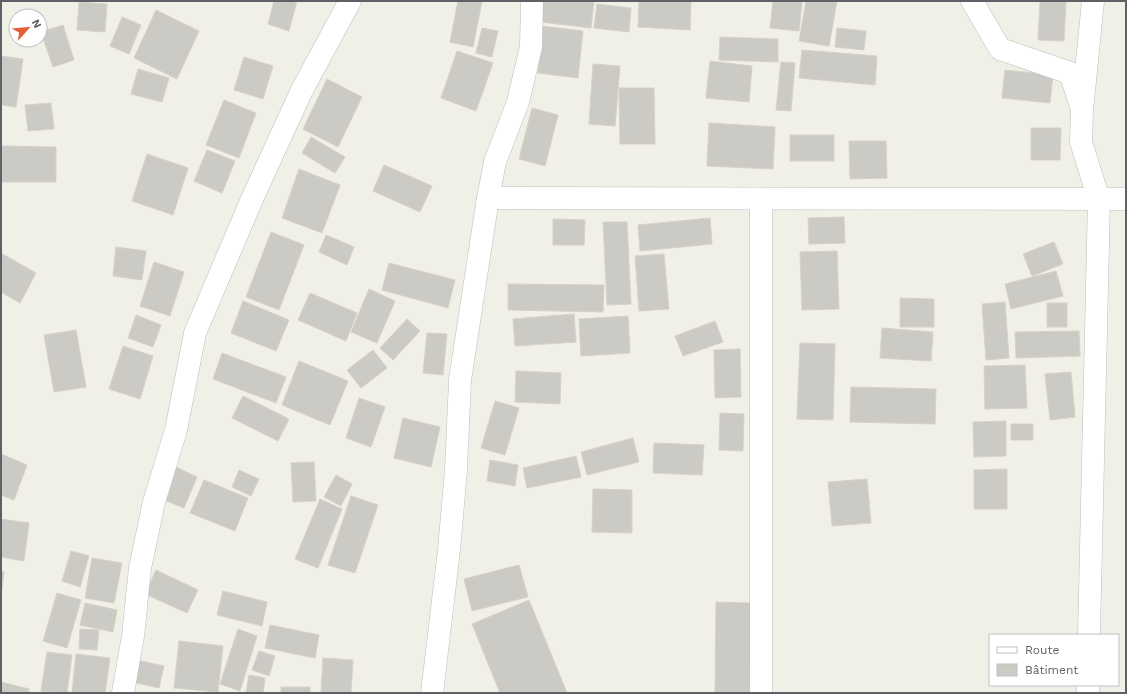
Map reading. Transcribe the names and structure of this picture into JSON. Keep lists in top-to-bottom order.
{
  "legend": ["Route", "Bâtiment"],
  "north": "top right"
}
